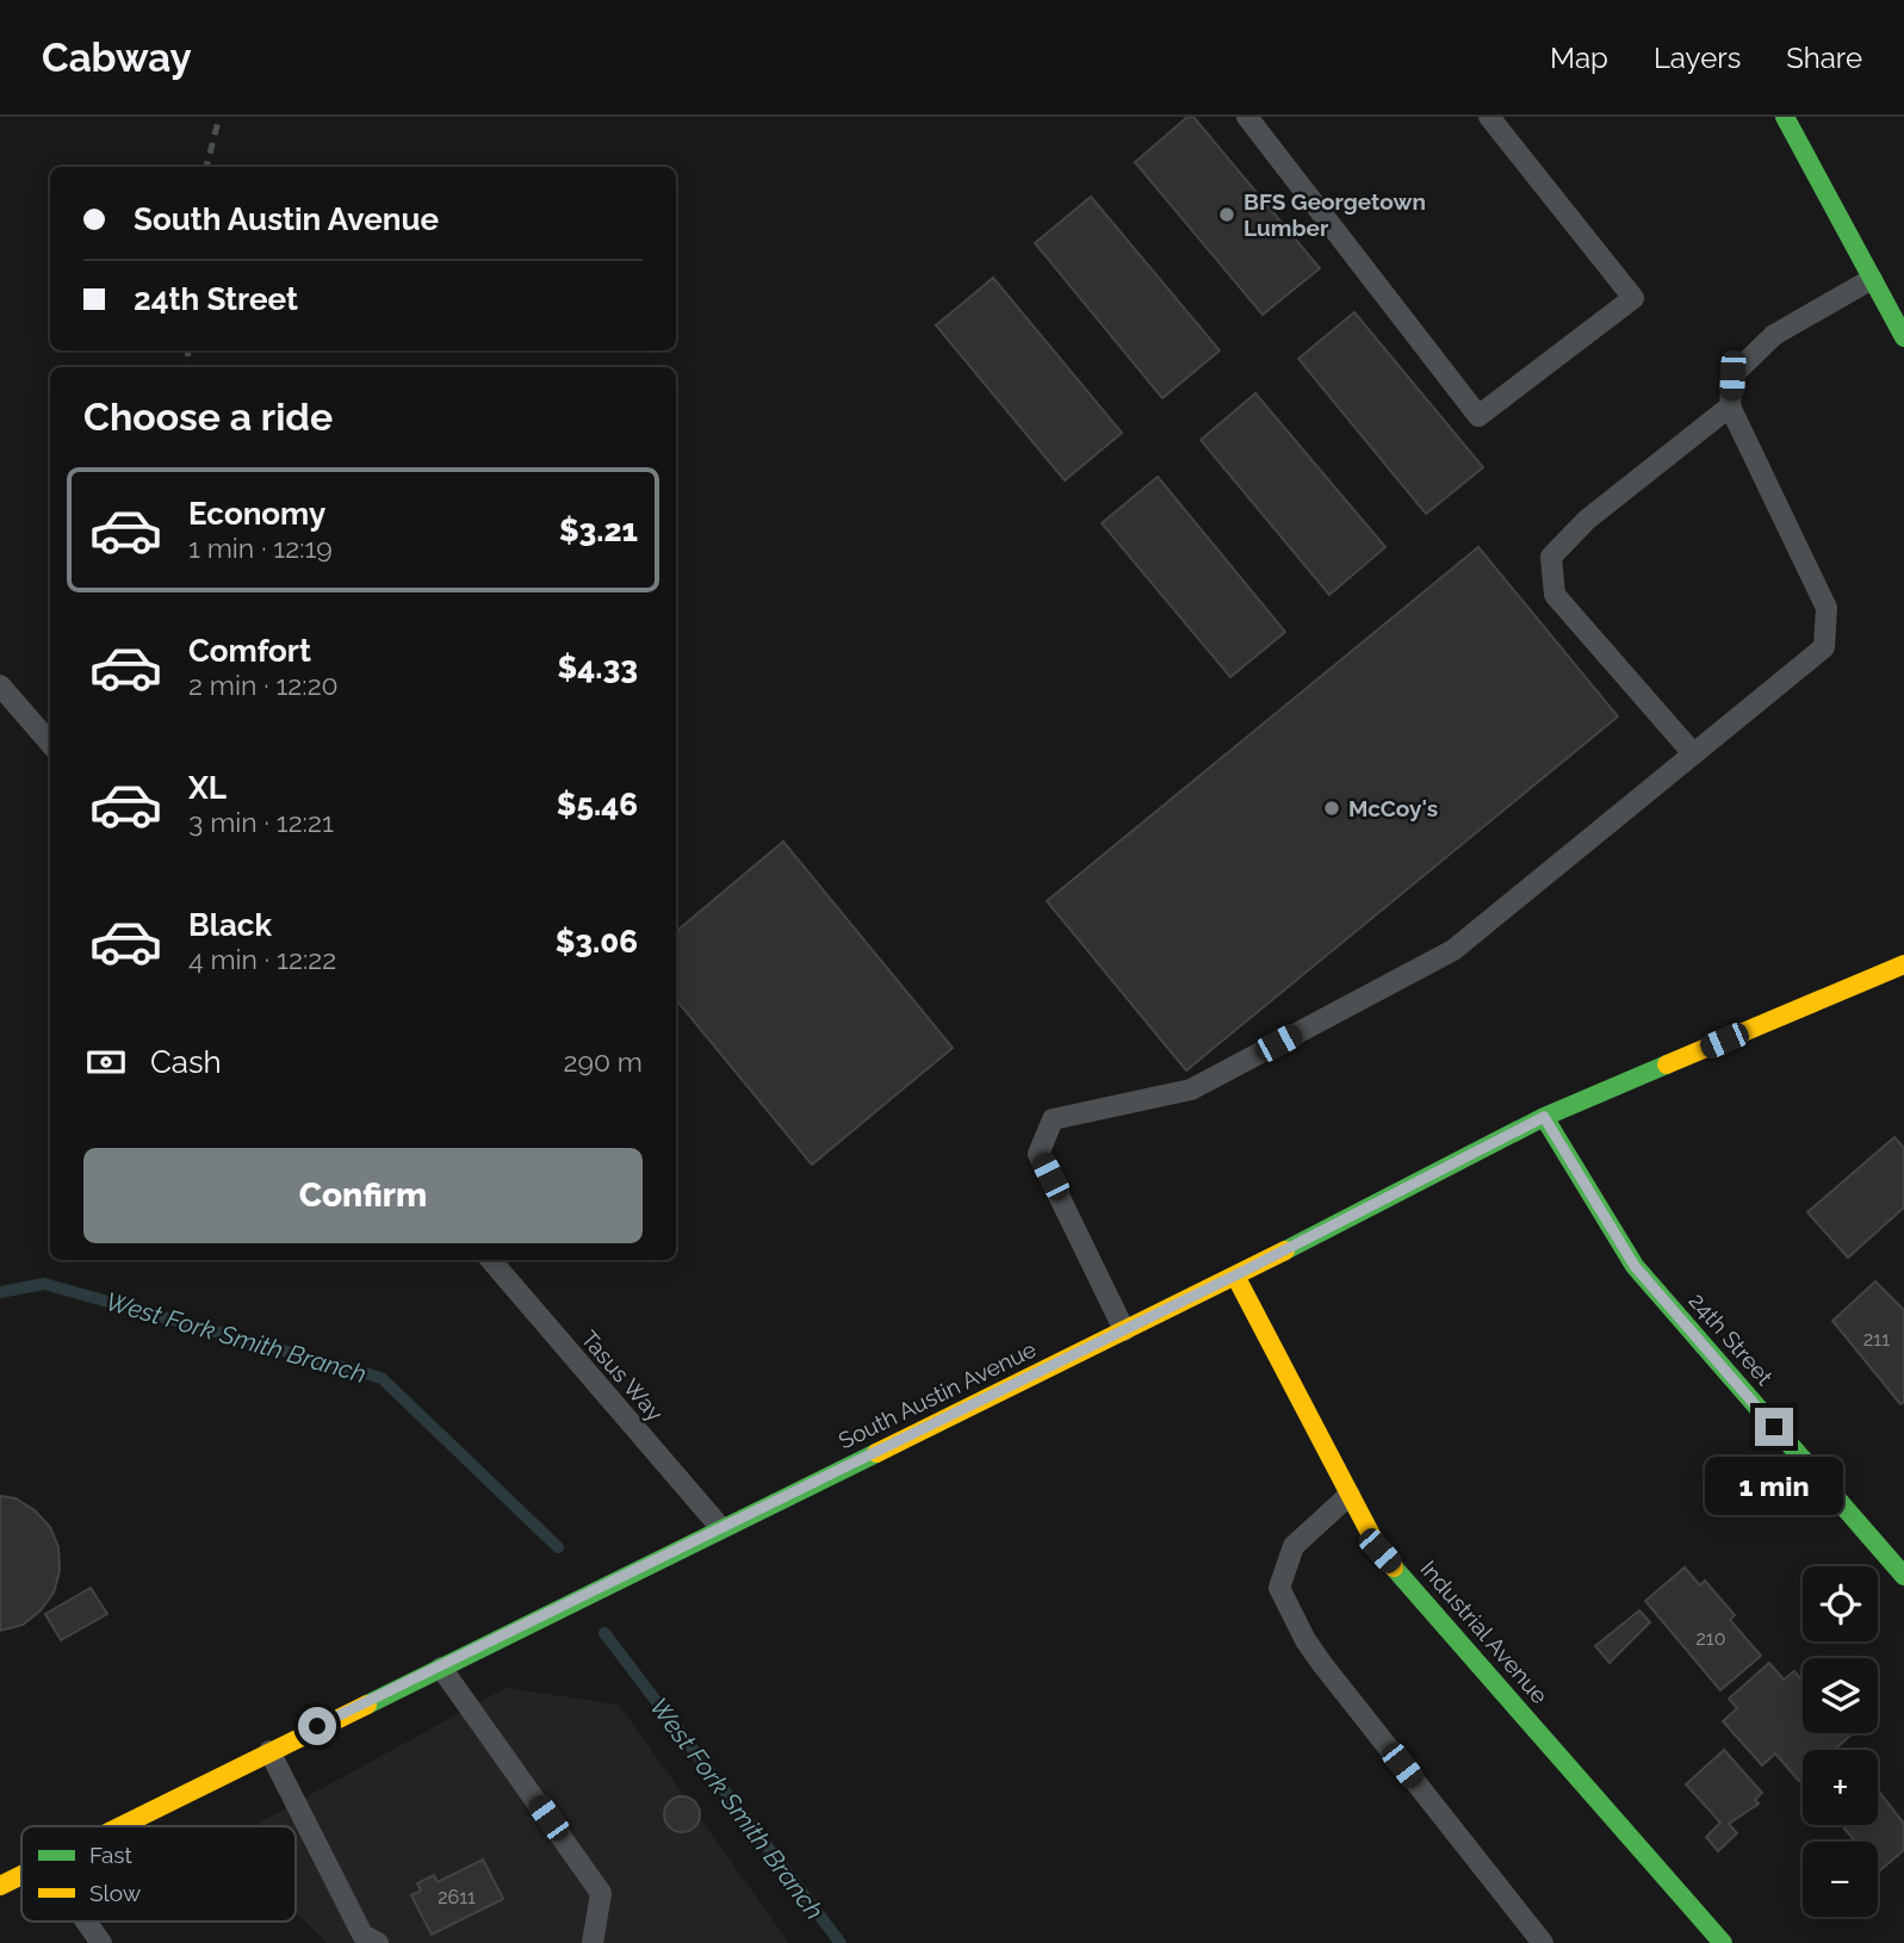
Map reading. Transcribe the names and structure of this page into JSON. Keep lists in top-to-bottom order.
{
  "streets": {
    "main road": ["24th Street", "South Austin Avenue", "Industrial Avenue"],
    "lane": ["Tasus Way"]
  },
  "crossings": [
    ["24th Street", "South Austin Avenue"],
    ["Tasus Way", "South Austin Avenue"],
    ["South Austin Avenue", "Industrial Avenue"]
  ],
  "water": ["West Fork Smith Branch"],
  "places": ["BFS Georgetown Lumber", "McCoy's"],
  "house_numbers": ["211", "210", "2611"],
  "legend": ["Fast", "Slow"],
  "page": {
    "header": "Cabway",
    "nav": ["Map", "Layers", "Share"],
    "banner": ["South Austin Avenue", "24th Street"],
    "heading": "Choose a ride",
    "list": [
      {
        "name": "Economy",
        "note": "1 min · 12:19",
        "value": "$3.21"
      },
      {
        "name": "Comfort",
        "note": "2 min · 12:20",
        "value": "$4.33"
      },
      {
        "name": "XL",
        "note": "3 min · 12:21",
        "value": "$5.46"
      },
      {
        "name": "Black",
        "note": "4 min · 12:22",
        "value": "$3.06"
      }
    ],
    "pay": ["Cash", "290 m"],
    "buttons": "Confirm",
    "bubble": "1 min",
    "map_buttons": ["+", "−"]
  }
}
